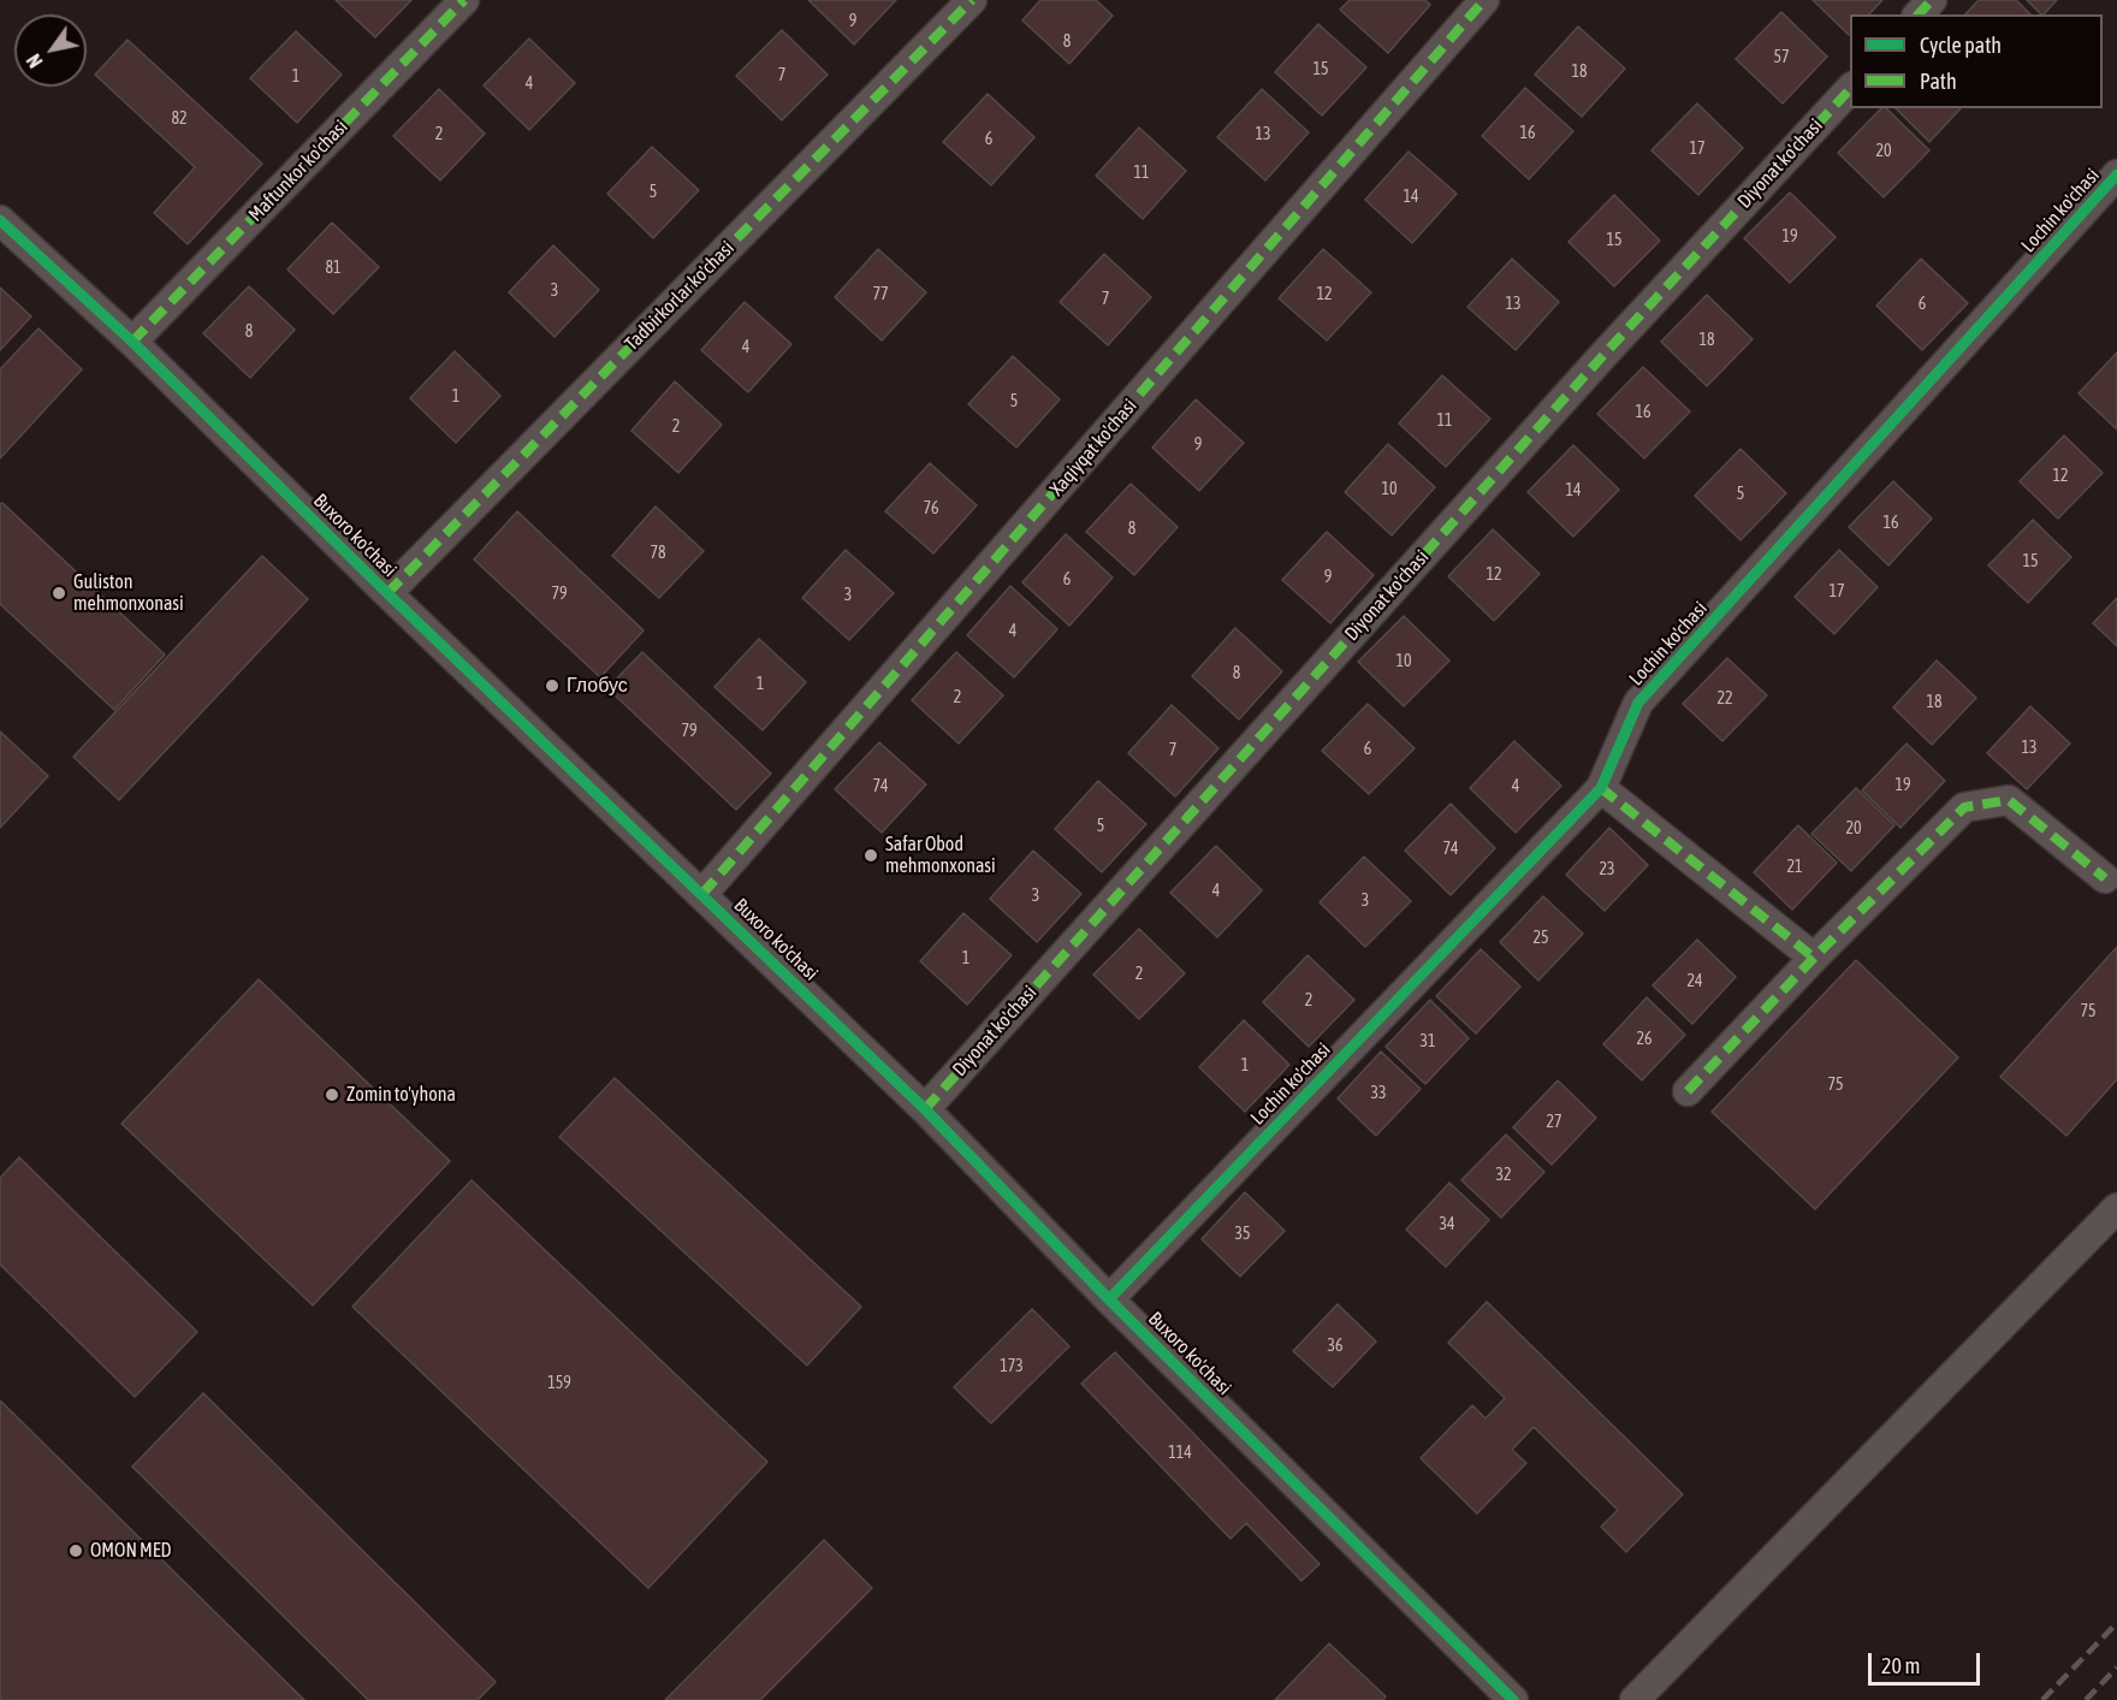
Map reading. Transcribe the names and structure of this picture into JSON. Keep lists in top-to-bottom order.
{
  "streets": {
    "street": [
      "Diyonat ko'chasi",
      "Maftunkor ko'chasi",
      "Lochin ko'chasi",
      "Tadbirkorlar ko'chasi",
      "Xaqiyqat ko'chasi",
      "Buxoro ko'chasi"
    ]
  },
  "crossings": [
    ["Diyonat ko'chasi", "Buxoro ko'chasi"],
    ["Maftunkor ko'chasi", "Buxoro ko'chasi"],
    ["Lochin ko'chasi", "Buxoro ko'chasi"],
    ["Tadbirkorlar ko'chasi", "Buxoro ko'chasi"],
    ["Xaqiyqat ko'chasi", "Buxoro ko'chasi"]
  ],
  "places": [
    "Guliston mehmonxonasi",
    "Глобус",
    "Safar Obod mehmonxonasi",
    "Zomin to'yhona",
    "OMON MED"
  ],
  "house_numbers": [
    "9",
    "8",
    "57",
    "15",
    "18",
    "7",
    "1",
    "4",
    "82",
    "16",
    "2",
    "13",
    "6",
    "17",
    "20",
    "11",
    "5",
    "14",
    "19",
    "15",
    "81",
    "3",
    "77",
    "12",
    "7",
    "13",
    "6",
    "8",
    "18",
    "4",
    "1",
    "5",
    "16",
    "11",
    "2",
    "9",
    "12",
    "10",
    "14",
    "5",
    "76",
    "16",
    "8",
    "78",
    "15",
    "12",
    "9",
    "6",
    "17",
    "79",
    "3",
    "4",
    "10",
    "8",
    "1",
    "2",
    "22",
    "18",
    "79",
    "13",
    "6",
    "7",
    "19",
    "74",
    "4",
    "5",
    "20",
    "74",
    "21",
    "23",
    "4",
    "3",
    "3",
    "25",
    "1",
    "2",
    "24",
    "2",
    "75",
    "26",
    "31",
    "1",
    "75",
    "33",
    "27",
    "32",
    "34",
    "35",
    "36",
    "173",
    "159",
    "114"
  ],
  "legend": ["Cycle path", "Path"],
  "scale_bar": "20 m",
  "north": "bottom left"
}
